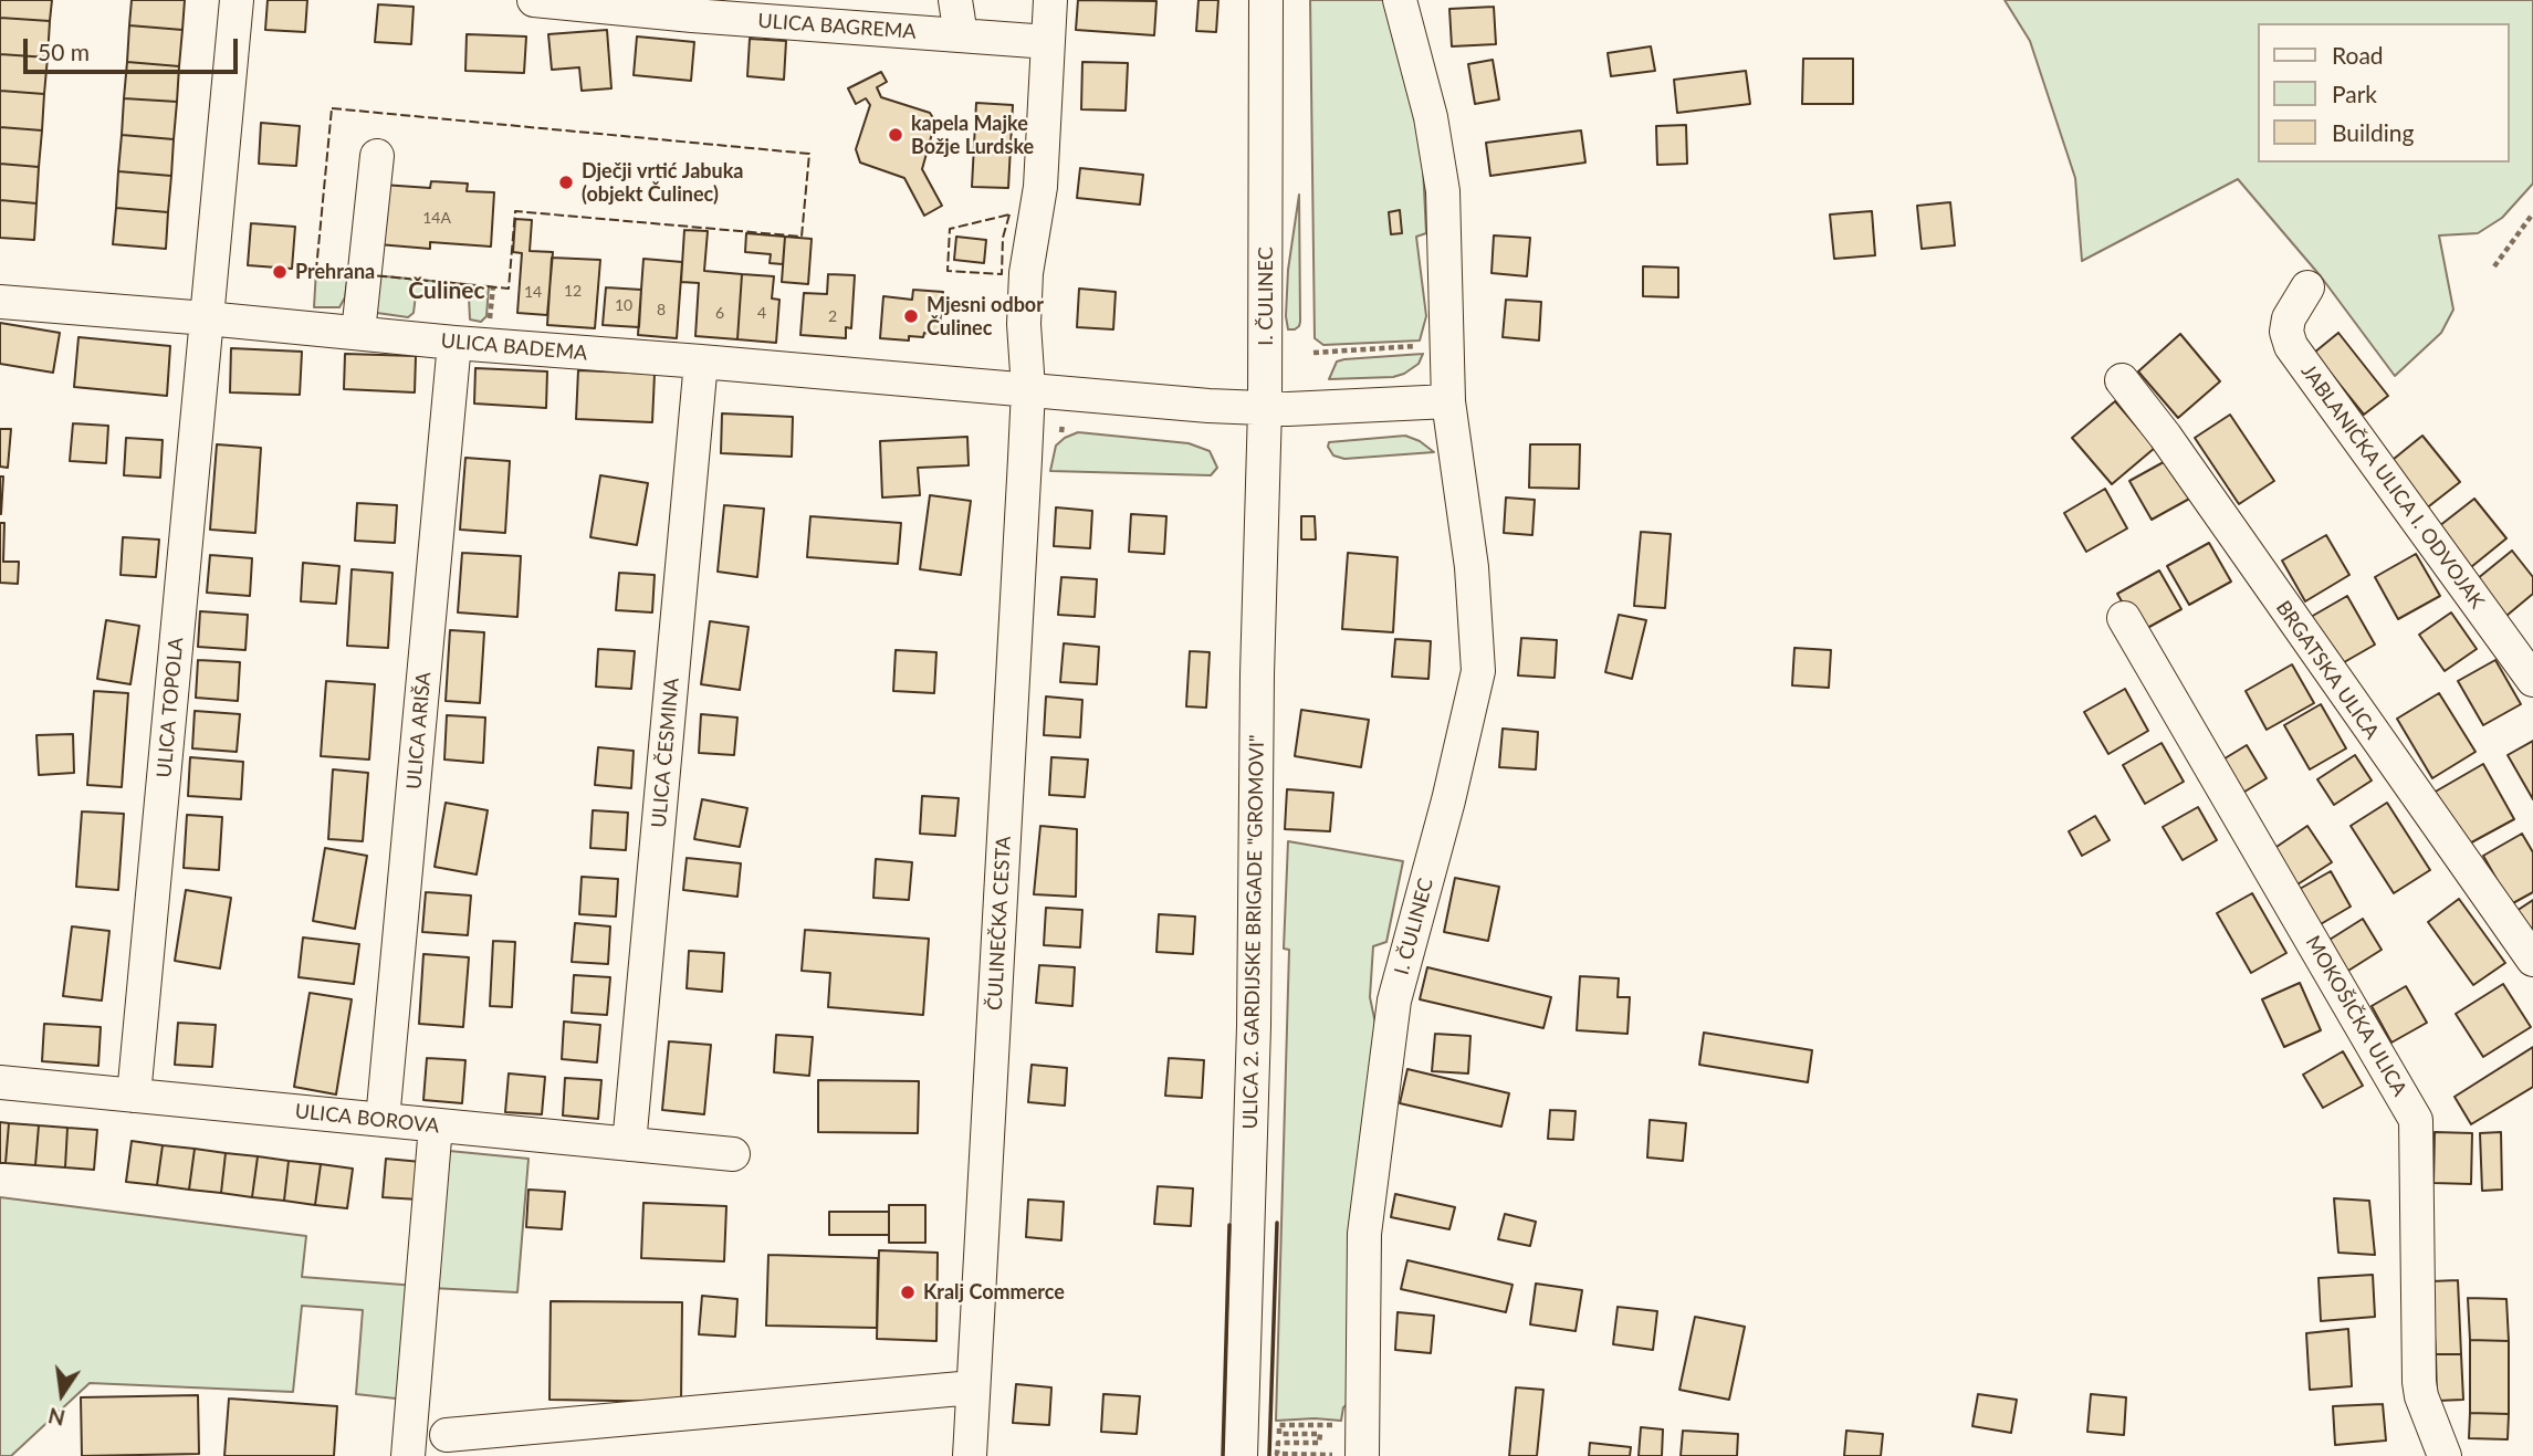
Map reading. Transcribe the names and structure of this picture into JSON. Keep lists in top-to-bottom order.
{
  "streets": {
    "street": [
      "ULICA BAGREMA",
      "I. ČULINEC",
      "ULICA BADEMA",
      "JABLANIČKA ULICA I. ODVOJAK",
      "BRGATSKA ULICA",
      "ULICA TOPOLA",
      "ULICA ARIŠA",
      "ULICA ČESMINA",
      "ČULINEČKA CESTA",
      "ULICA 2. GARDIJSKE BRIGADE \"GROMOVI\"",
      "MOKOŠIČKA ULICA",
      "ULICA BOROVA"
    ]
  },
  "crossings": [
    ["ULICA BAGREMA", "ČULINEČKA CESTA"],
    ["I. ČULINEC", "ULICA 2. GARDIJSKE BRIGADE \"GROMOVI\""],
    ["ULICA BADEMA", "ULICA TOPOLA"],
    ["ULICA BADEMA", "ULICA ARIŠA"],
    ["ULICA BADEMA", "ULICA ČESMINA"],
    ["ULICA BADEMA", "ČULINEČKA CESTA"],
    ["ULICA TOPOLA", "ULICA BOROVA"],
    ["ULICA ARIŠA", "ULICA BOROVA"],
    ["ULICA ČESMINA", "ULICA BOROVA"]
  ],
  "districts": ["Čulinec"],
  "places": [
    "kapela Majke Božje Lurdske",
    "Dječji vrtić Jabuka (objekt Čulinec)",
    "Prehrana",
    "Mjesni odbor Čulinec",
    "Kralj Commerce"
  ],
  "house_numbers": [
    "14A",
    "12",
    "14",
    "10",
    "8",
    "6",
    "4",
    "2"
  ],
  "legend": ["Road", "Park", "Building"],
  "scale_bar": "50 m",
  "north": "bottom"
}
